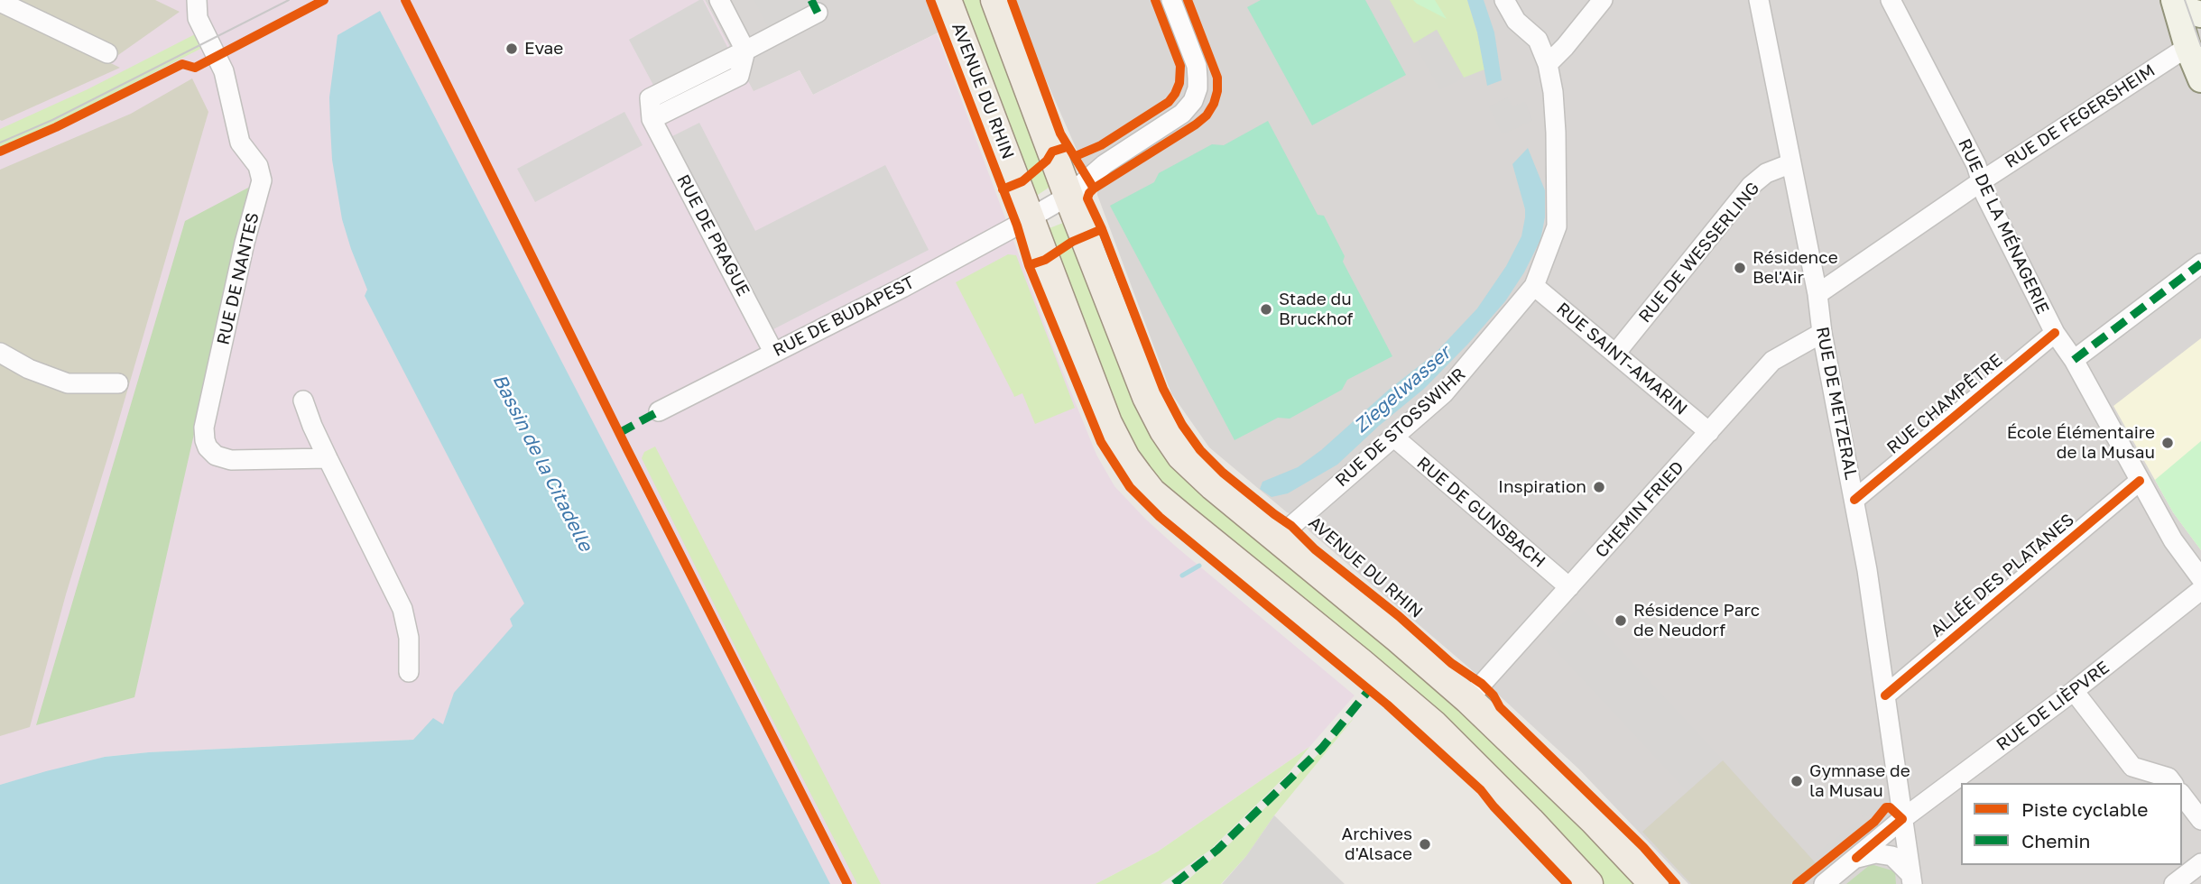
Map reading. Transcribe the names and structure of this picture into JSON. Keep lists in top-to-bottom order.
{
  "streets": {
    "main road": ["AVENUE DU RHIN"],
    "street": [
      "RUE DE FEGERSHEIM",
      "RUE DE LA MÉNAGERIE",
      "RUE DE PRAGUE",
      "RUE DE WESSERLING",
      "RUE DE NANTES",
      "RUE DE BUDAPEST",
      "RUE SAINT-AMARIN",
      "RUE DE METZERAL",
      "RUE CHAMPÊTRE",
      "RUE DE STOSSWIHR",
      "CHEMIN FRIED",
      "RUE DE GUNSBACH",
      "ALLÉE DES PLATANES",
      "RUE DE LIÈPVRE"
    ]
  },
  "crossings": [
    ["AVENUE DU RHIN", "RUE DE BUDAPEST"],
    ["AVENUE DU RHIN", "RUE DE STOSSWIHR"],
    ["AVENUE DU RHIN", "CHEMIN FRIED"],
    ["RUE DE FEGERSHEIM", "RUE DE LA MÉNAGERIE"],
    ["RUE DE FEGERSHEIM", "RUE DE METZERAL"],
    ["RUE DE LA MÉNAGERIE", "RUE CHAMPÊTRE"],
    ["RUE DE LA MÉNAGERIE", "ALLÉE DES PLATANES"],
    ["RUE DE PRAGUE", "RUE DE BUDAPEST"],
    ["RUE DE WESSERLING", "RUE SAINT-AMARIN"],
    ["RUE DE WESSERLING", "RUE DE METZERAL"],
    ["RUE SAINT-AMARIN", "RUE DE STOSSWIHR"],
    ["RUE SAINT-AMARIN", "CHEMIN FRIED"],
    ["RUE DE METZERAL", "RUE CHAMPÊTRE"],
    ["RUE DE METZERAL", "CHEMIN FRIED"],
    ["RUE DE METZERAL", "ALLÉE DES PLATANES"],
    ["RUE DE METZERAL", "RUE DE LIÈPVRE"],
    ["RUE DE STOSSWIHR", "RUE DE GUNSBACH"],
    ["CHEMIN FRIED", "RUE DE GUNSBACH"]
  ],
  "water": ["Ziegelwasser", "Bassin de la Citadelle"],
  "places": [
    "Evae",
    "Résidence Bel'Air",
    "Stade du Bruckhof",
    "École Élémentaire de la Musau",
    "Inspiration",
    "Résidence Parc de Neudorf",
    "Gymnase de la Musau",
    "Archives d'Alsace"
  ],
  "legend": ["Piste cyclable", "Chemin"]
}
